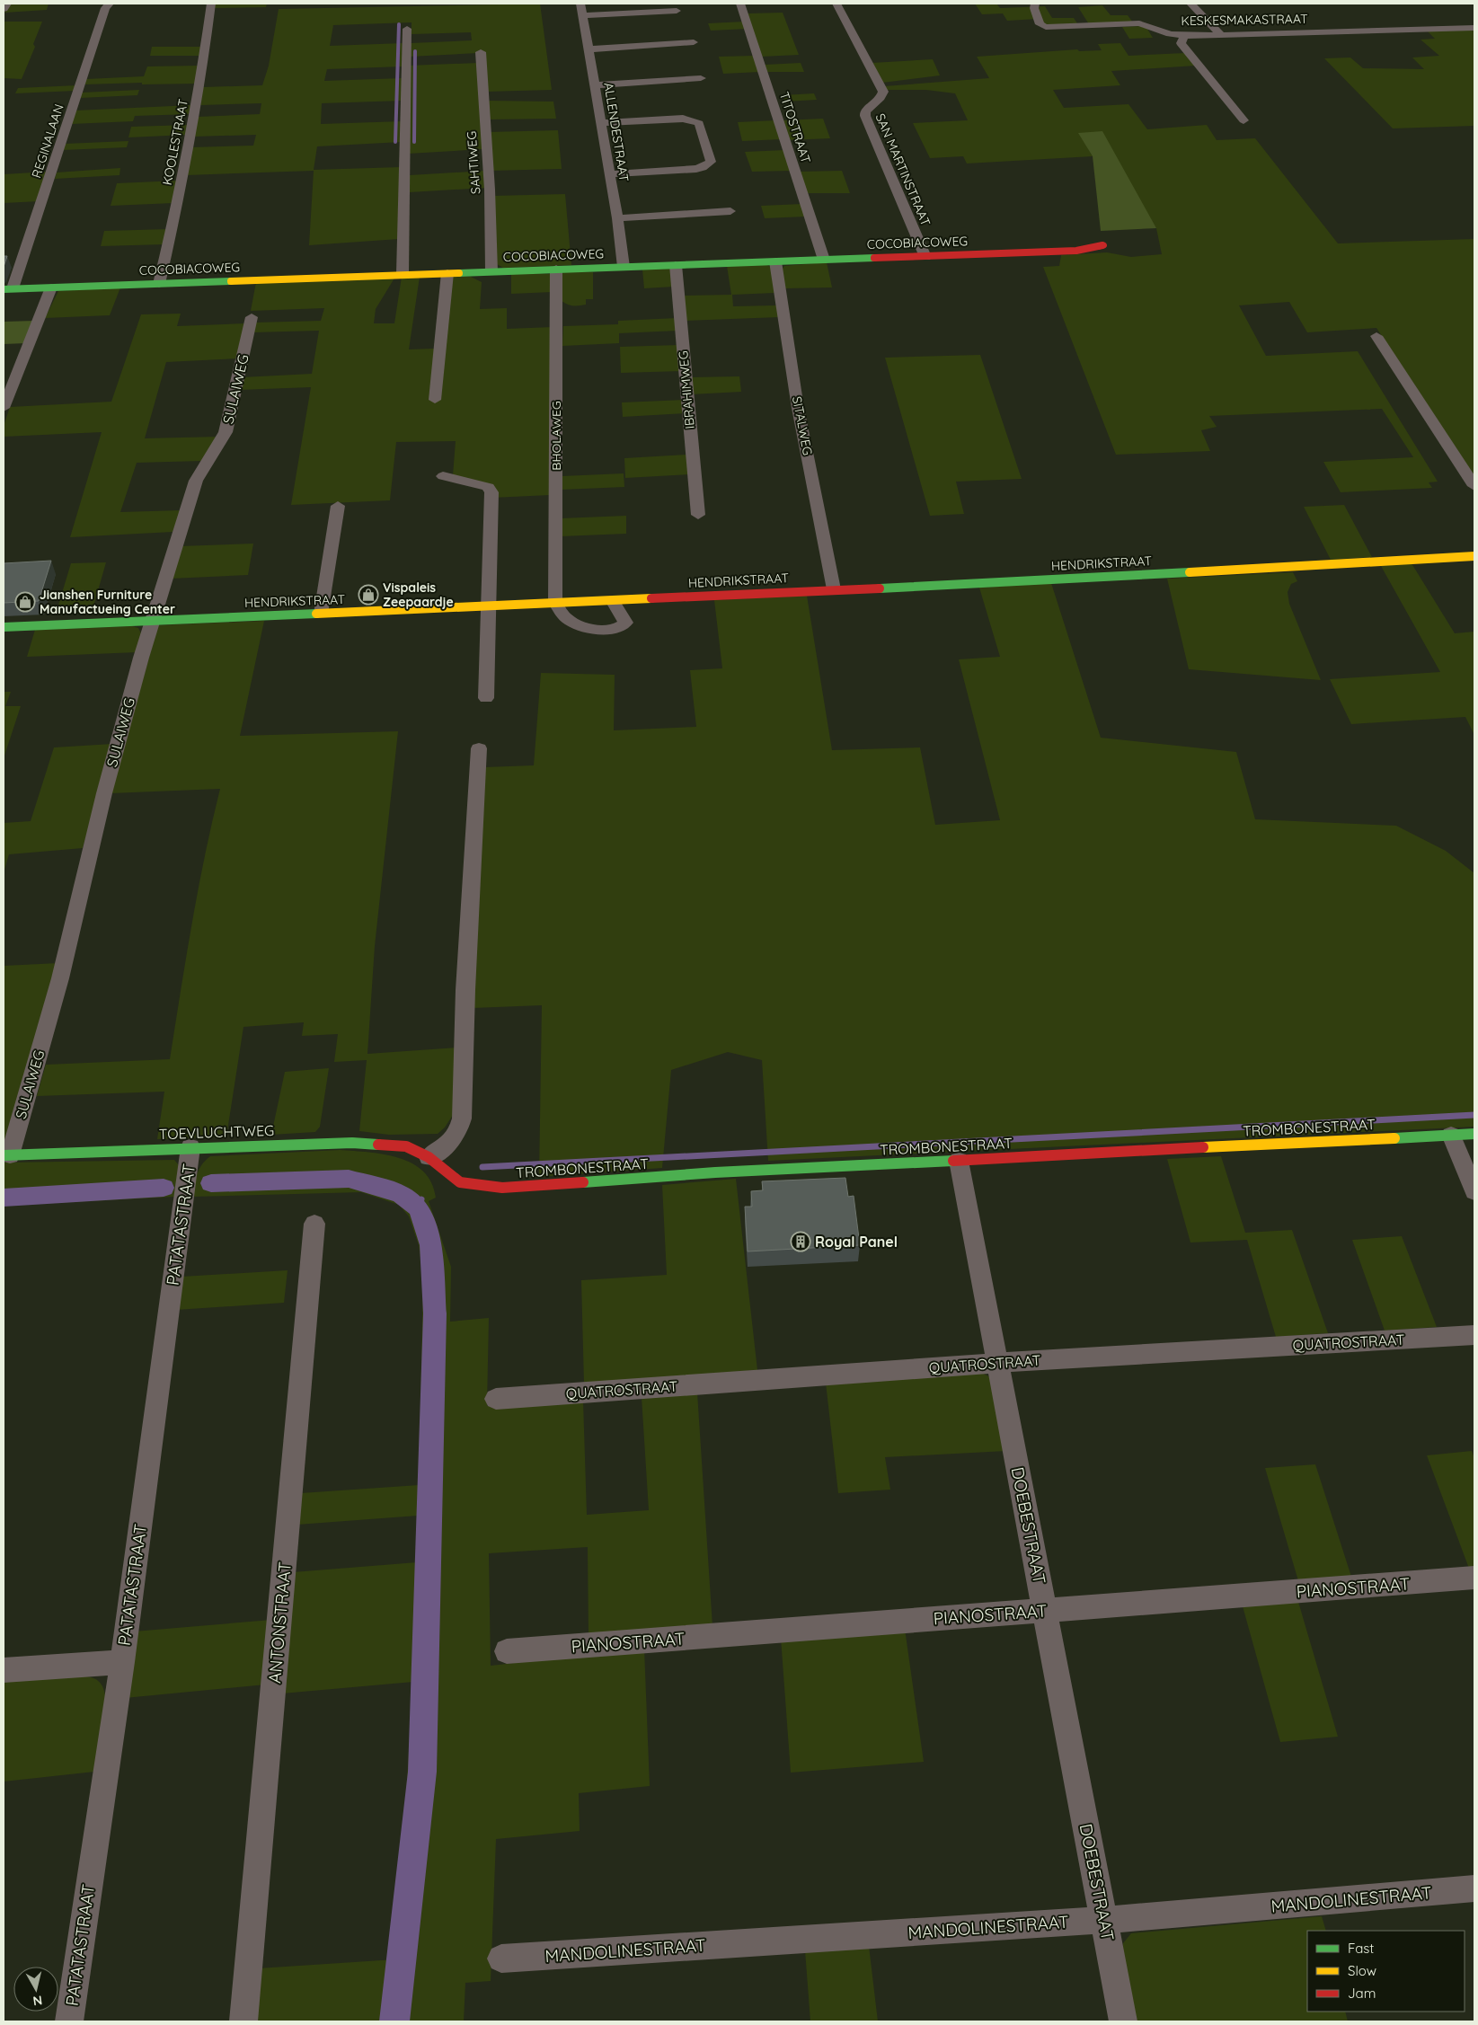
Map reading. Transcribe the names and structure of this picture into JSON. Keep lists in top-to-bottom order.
{
  "streets": {
    "street": [
      "KESKESMAKASTRAAT",
      "TITOSTRAAT",
      "ALLENDESTRAAT",
      "REGINALAAN",
      "KOOLESTRAAT",
      "SAHTIWEG",
      "SAN MARTINSTRAAT",
      "COCOBIACOWEG",
      "SULAIWEG",
      "IBRAHIMWEG",
      "SITALWEG",
      "BHOLAWEG",
      "HENDRIKSTRAAT",
      "TROMBONESTRAAT",
      "TOEVLUCHTWEG",
      "PATATASTRAAT",
      "QUATROSTRAAT",
      "DOEBESTRAAT",
      "PIANOSTRAAT",
      "ANTONSTRAAT",
      "MANDOLINESTRAAT"
    ]
  },
  "crossings": [
    ["TITOSTRAAT", "COCOBIACOWEG"],
    ["ALLENDESTRAAT", "COCOBIACOWEG"],
    ["REGINALAAN", "COCOBIACOWEG"],
    ["KOOLESTRAAT", "COCOBIACOWEG"],
    ["SAHTIWEG", "COCOBIACOWEG"],
    ["SAN MARTINSTRAAT", "COCOBIACOWEG"],
    ["COCOBIACOWEG", "IBRAHIMWEG"],
    ["COCOBIACOWEG", "SITALWEG"],
    ["COCOBIACOWEG", "BHOLAWEG"],
    ["SULAIWEG", "HENDRIKSTRAAT"],
    ["SULAIWEG", "TOEVLUCHTWEG"],
    ["SITALWEG", "HENDRIKSTRAAT"],
    ["BHOLAWEG", "HENDRIKSTRAAT"],
    ["TROMBONESTRAAT", "TOEVLUCHTWEG"],
    ["TROMBONESTRAAT", "DOEBESTRAAT"],
    ["TOEVLUCHTWEG", "PATATASTRAAT"],
    ["QUATROSTRAAT", "DOEBESTRAAT"],
    ["DOEBESTRAAT", "PIANOSTRAAT"],
    ["DOEBESTRAAT", "MANDOLINESTRAAT"]
  ],
  "places": {
    "shop": ["Vispaleis Zeepaardje", "Jianshen Furniture Manufactueing Center"],
    "building": ["Royal Panel"]
  },
  "legend": ["Fast", "Slow", "Jam"],
  "north": "bottom"
}
